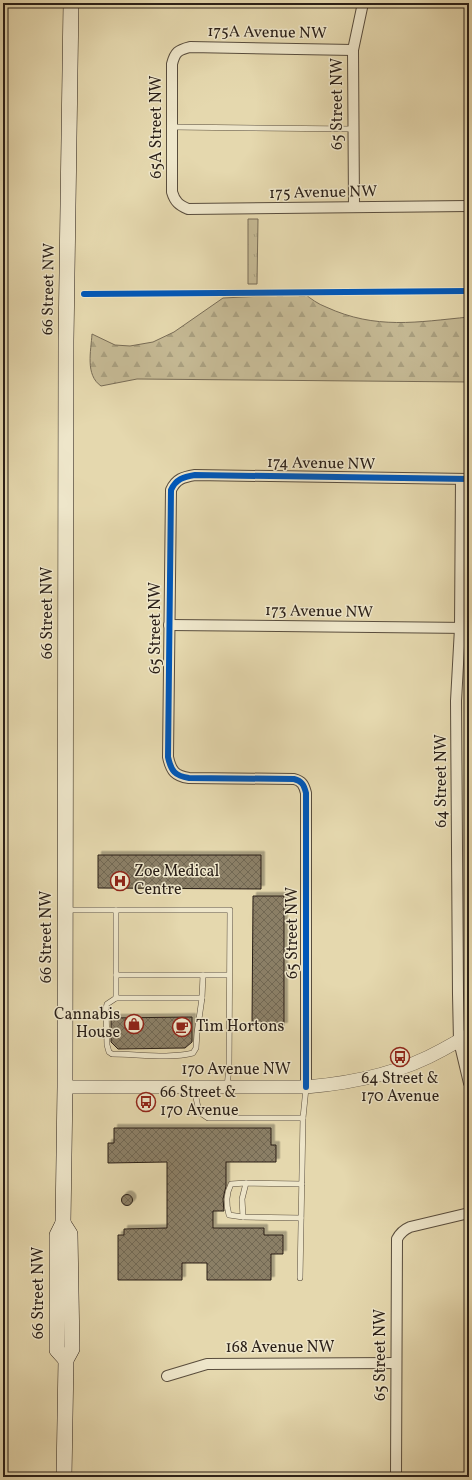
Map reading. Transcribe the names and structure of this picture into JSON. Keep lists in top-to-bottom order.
{
  "streets": {
    "main road": ["66 Street NW"],
    "street": [
      "175A Avenue NW",
      "65 Street NW",
      "65A Street NW",
      "175 Avenue NW",
      "174 Avenue NW",
      "173 Avenue NW",
      "64 Street NW",
      "170 Avenue NW",
      "168 Avenue NW"
    ]
  },
  "crossings": [
    ["175A Avenue NW", "65 Street NW"],
    ["175A Avenue NW", "65A Street NW"],
    ["65 Street NW", "175 Avenue NW"],
    ["65 Street NW", "174 Avenue NW"],
    ["65 Street NW", "173 Avenue NW"],
    ["65 Street NW", "170 Avenue NW"],
    ["65 Street NW", "168 Avenue NW"],
    ["65A Street NW", "175 Avenue NW"],
    ["66 Street NW", "170 Avenue NW"],
    ["174 Avenue NW", "64 Street NW"],
    ["173 Avenue NW", "64 Street NW"],
    ["64 Street NW", "170 Avenue NW"]
  ],
  "places": {
    "hospital": ["Zoe Medical Centre"],
    "shop": ["Cannabis House"],
    "cafe": ["Tim Hortons"],
    "bus stop": ["64 Street & 170 Avenue", "66 Street & 170 Avenue"]
  }
}
